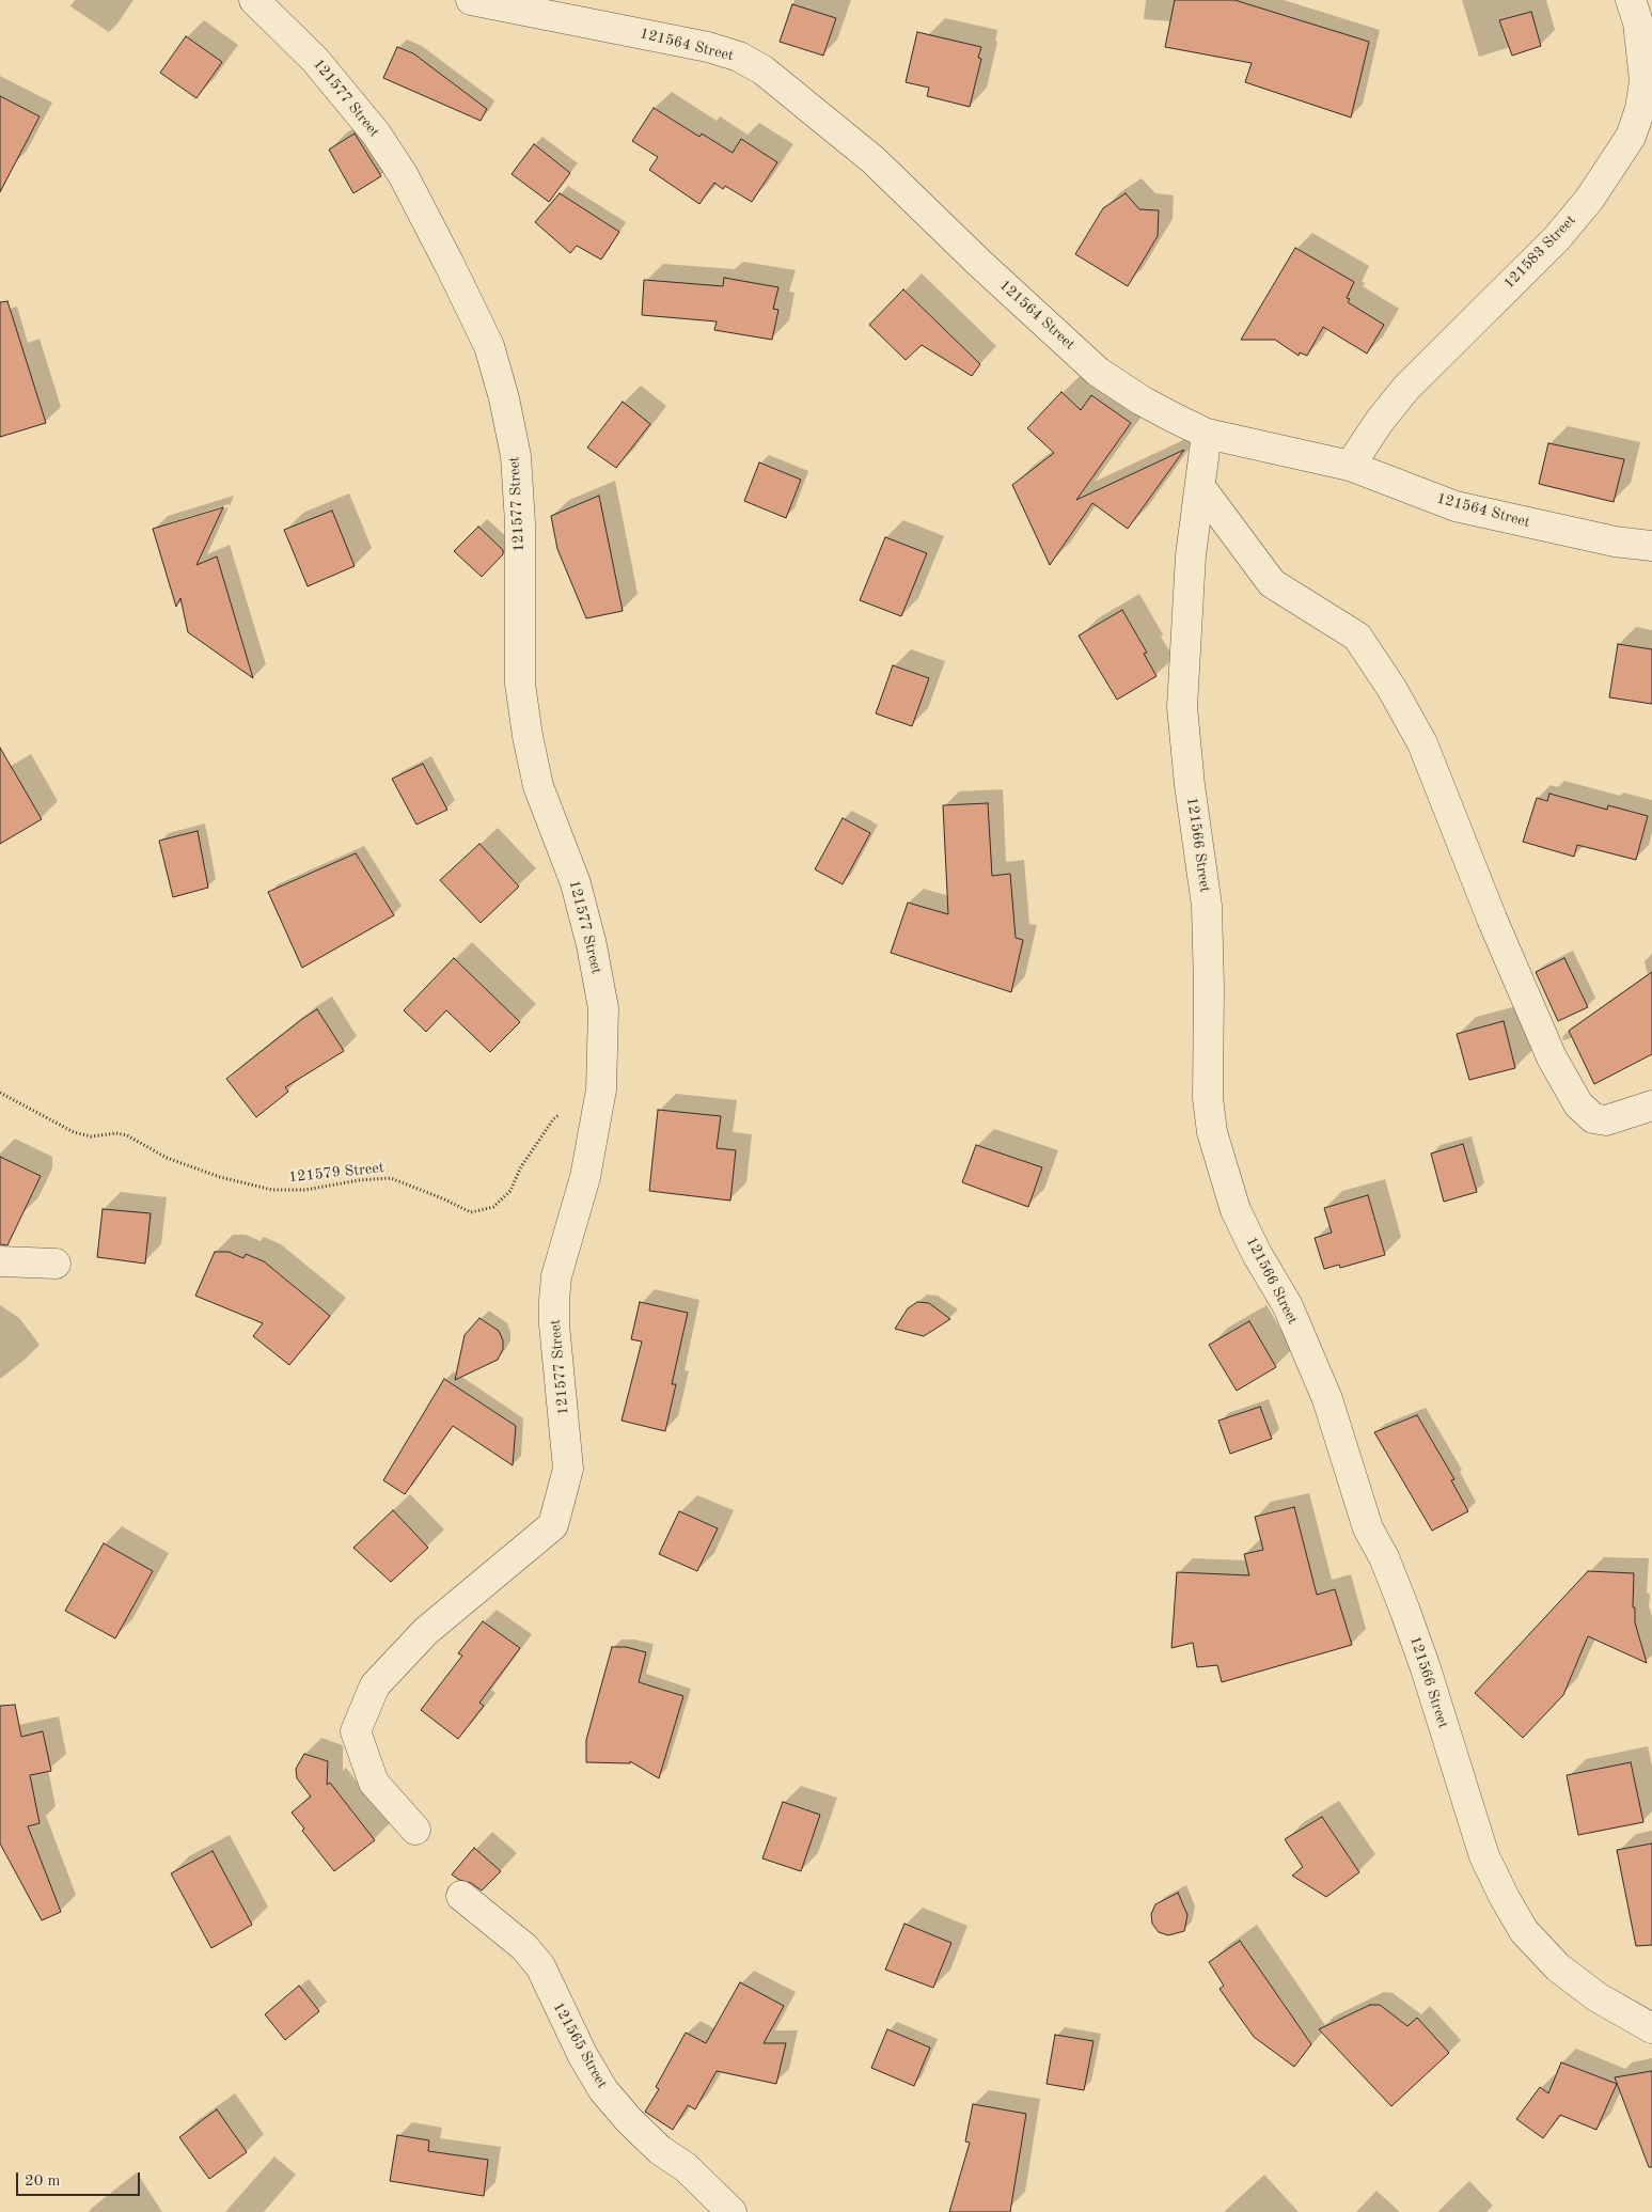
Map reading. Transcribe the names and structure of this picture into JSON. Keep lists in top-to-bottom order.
{
  "streets": {
    "street": [
      "121564 Street",
      "121577 Street",
      "121583 Street",
      "121566 Street",
      "121565 Street"
    ],
    "path": ["121579 Street"]
  },
  "crossings": [
    ["121564 Street", "121583 Street"],
    ["121564 Street", "121566 Street"],
    ["121577 Street", "121579 Street"]
  ],
  "scale_bar": "20 m"
}
